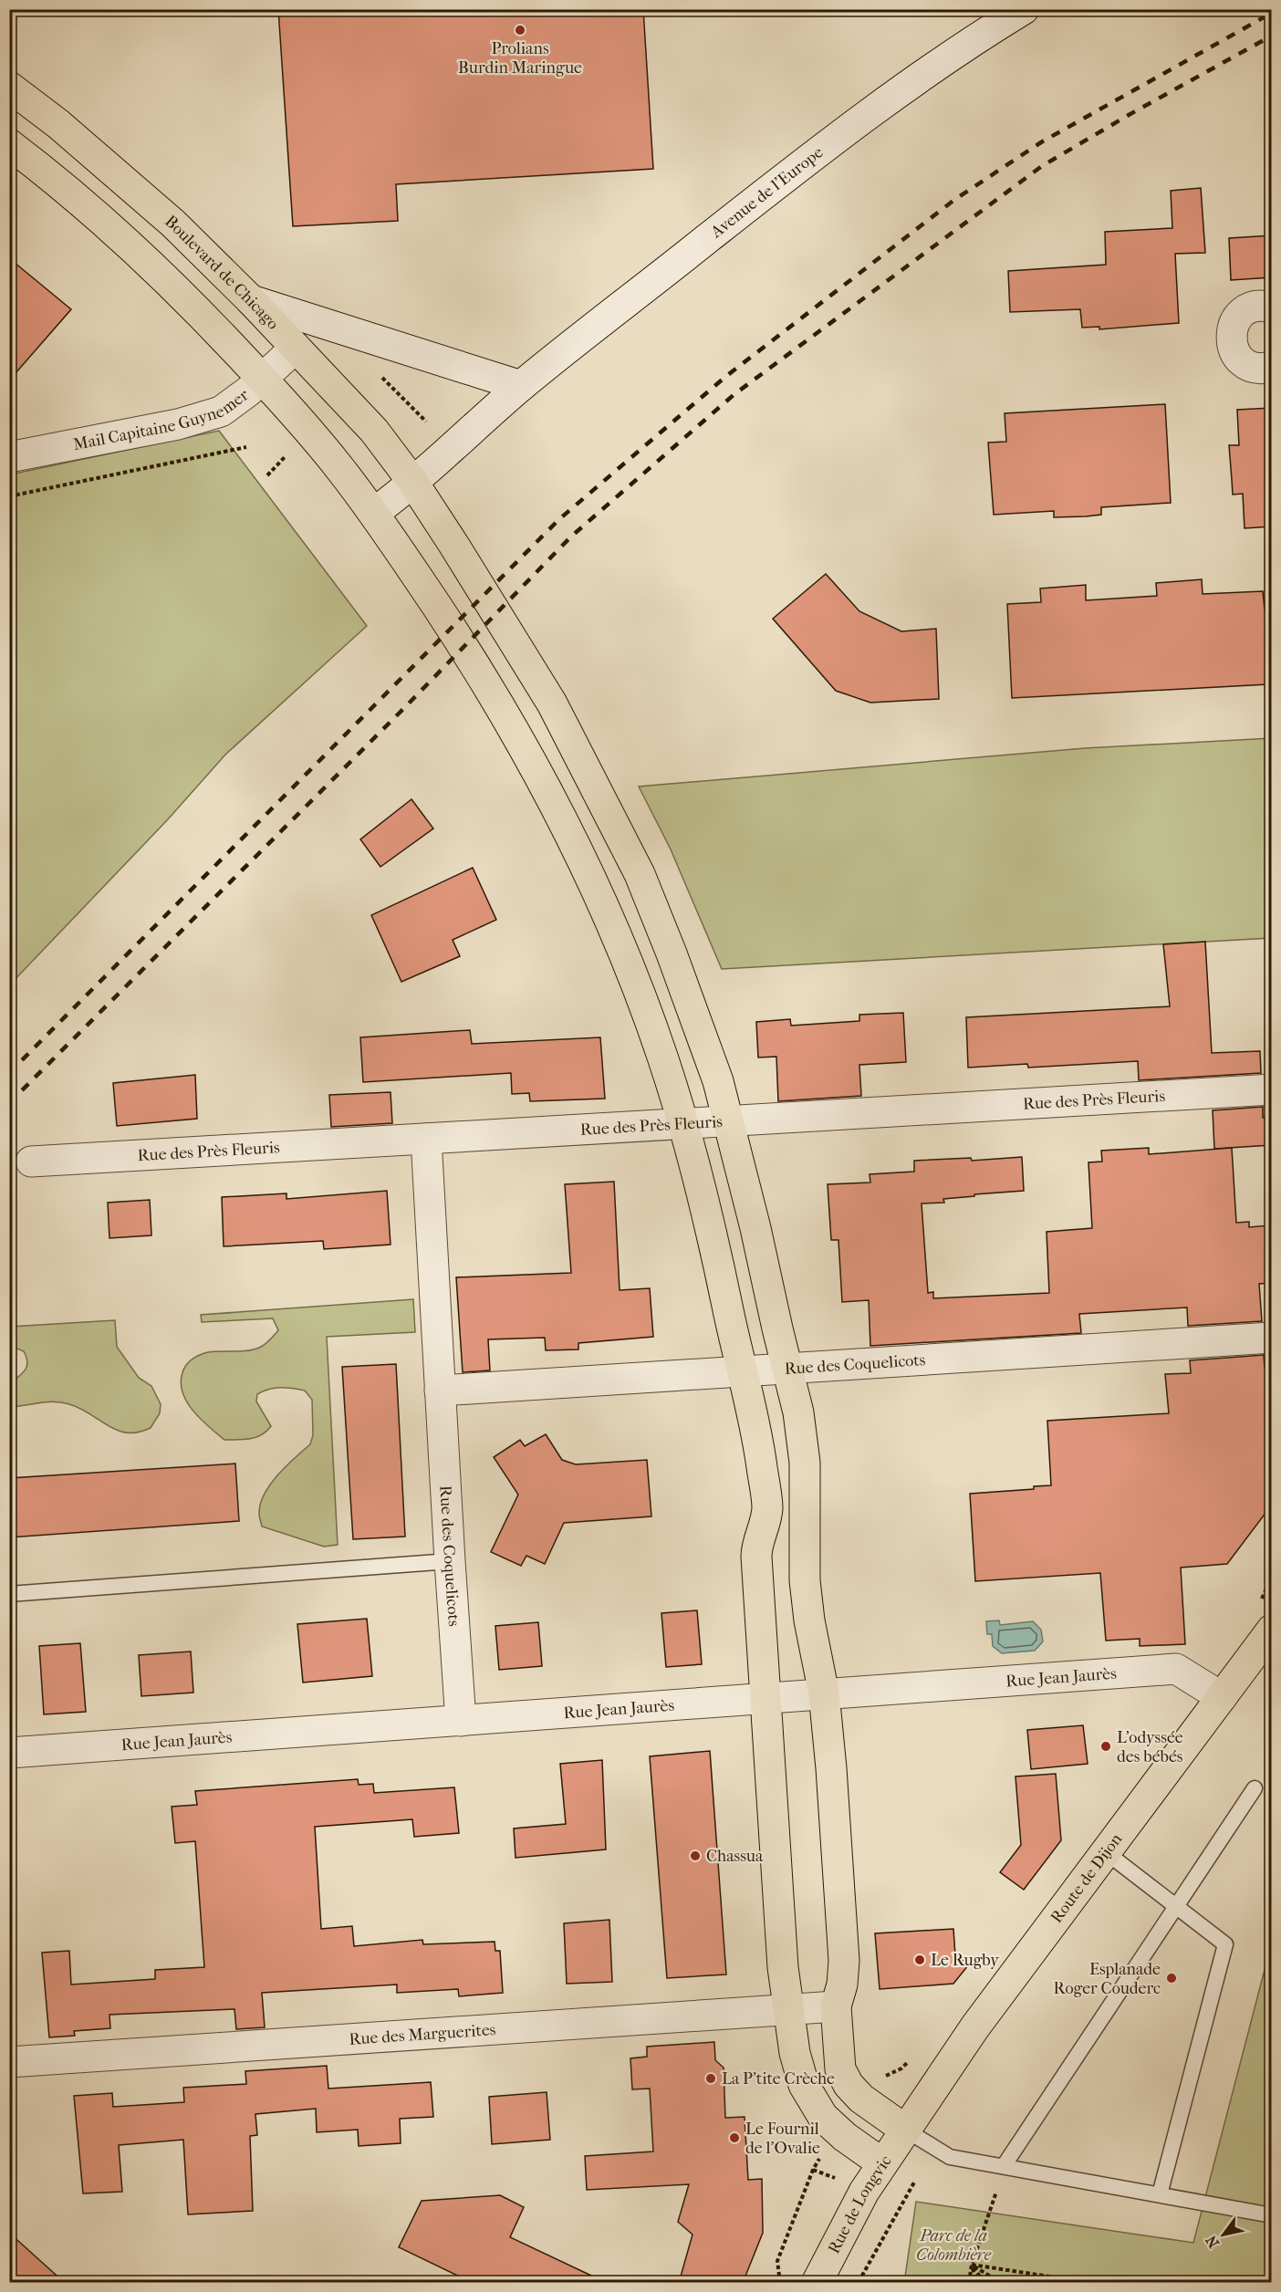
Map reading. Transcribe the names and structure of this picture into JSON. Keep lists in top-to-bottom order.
{
  "streets": {
    "main road": ["Boulevard de Chicago", "Route de Dijon", "Rue de Longvic"],
    "street": [
      "Avenue de l'Europe",
      "Mail Capitaine Guynemer",
      "Rue des Près Fleuris",
      "Rue des Coquelicots",
      "Rue Jean Jaurès",
      "Rue des Marguerites"
    ]
  },
  "crossings": [
    ["Avenue de l'Europe", "Boulevard de Chicago"],
    ["Boulevard de Chicago", "Mail Capitaine Guynemer"],
    ["Boulevard de Chicago", "Rue des Près Fleuris"],
    ["Boulevard de Chicago", "Rue des Coquelicots"],
    ["Boulevard de Chicago", "Rue Jean Jaurès"],
    ["Boulevard de Chicago", "Route de Dijon"],
    ["Boulevard de Chicago", "Rue des Marguerites"],
    ["Boulevard de Chicago", "Rue de Longvic"],
    ["Rue des Près Fleuris", "Rue des Coquelicots"],
    ["Rue des Coquelicots", "Rue Jean Jaurès"],
    ["Rue Jean Jaurès", "Route de Dijon"],
    ["Route de Dijon", "Rue de Longvic"]
  ],
  "parks": ["Parc de la Colombière"],
  "places": [
    "Prolians Burdin Maringue",
    "L'odyssée des bébés",
    "Chassua",
    "Le Rugby",
    "Esplanade Roger Couderc",
    "La P’tite Crèche",
    "Le Fournil de l'Ovalie"
  ],
  "north": "bottom left"
}
